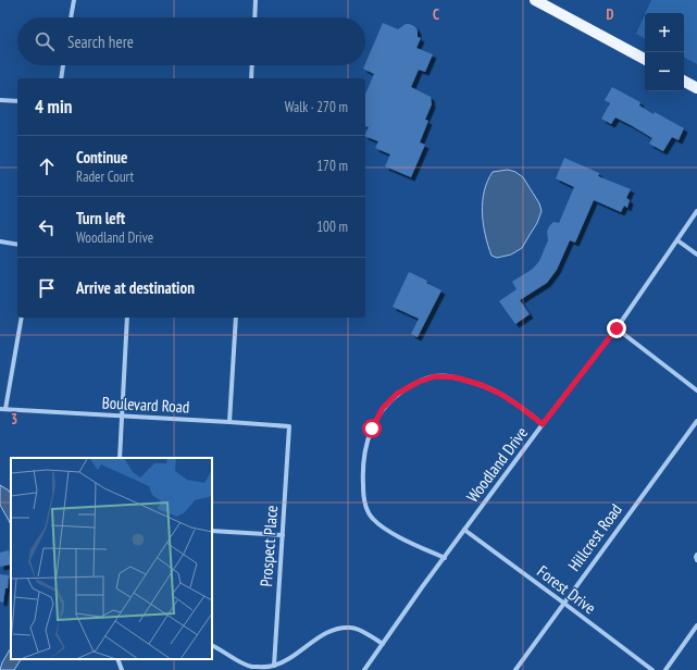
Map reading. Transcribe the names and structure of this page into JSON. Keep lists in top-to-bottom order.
{
  "streets": {
    "street": [
      "Boulevard Road",
      "Woodland Drive",
      "Hillcrest Road",
      "Prospect Place",
      "Forest Drive"
    ]
  },
  "crossings": [
    ["Boulevard Road", "Prospect Place"],
    ["Woodland Drive", "Forest Drive"],
    ["Hillcrest Road", "Forest Drive"]
  ],
  "page": {
    "map_buttons": ["+", "−"],
    "search": "Search here",
    "heading": ["4 min", "Walk · 270 m"],
    "list": [
      ["Continue", "Rader Court", "170 m"],
      ["Turn left", "Woodland Drive", "100 m"],
      "Arrive at destination"
    ]
  },
  "grid": {
    "columns": ["C", "D"],
    "rows": ["3"]
  }
}
